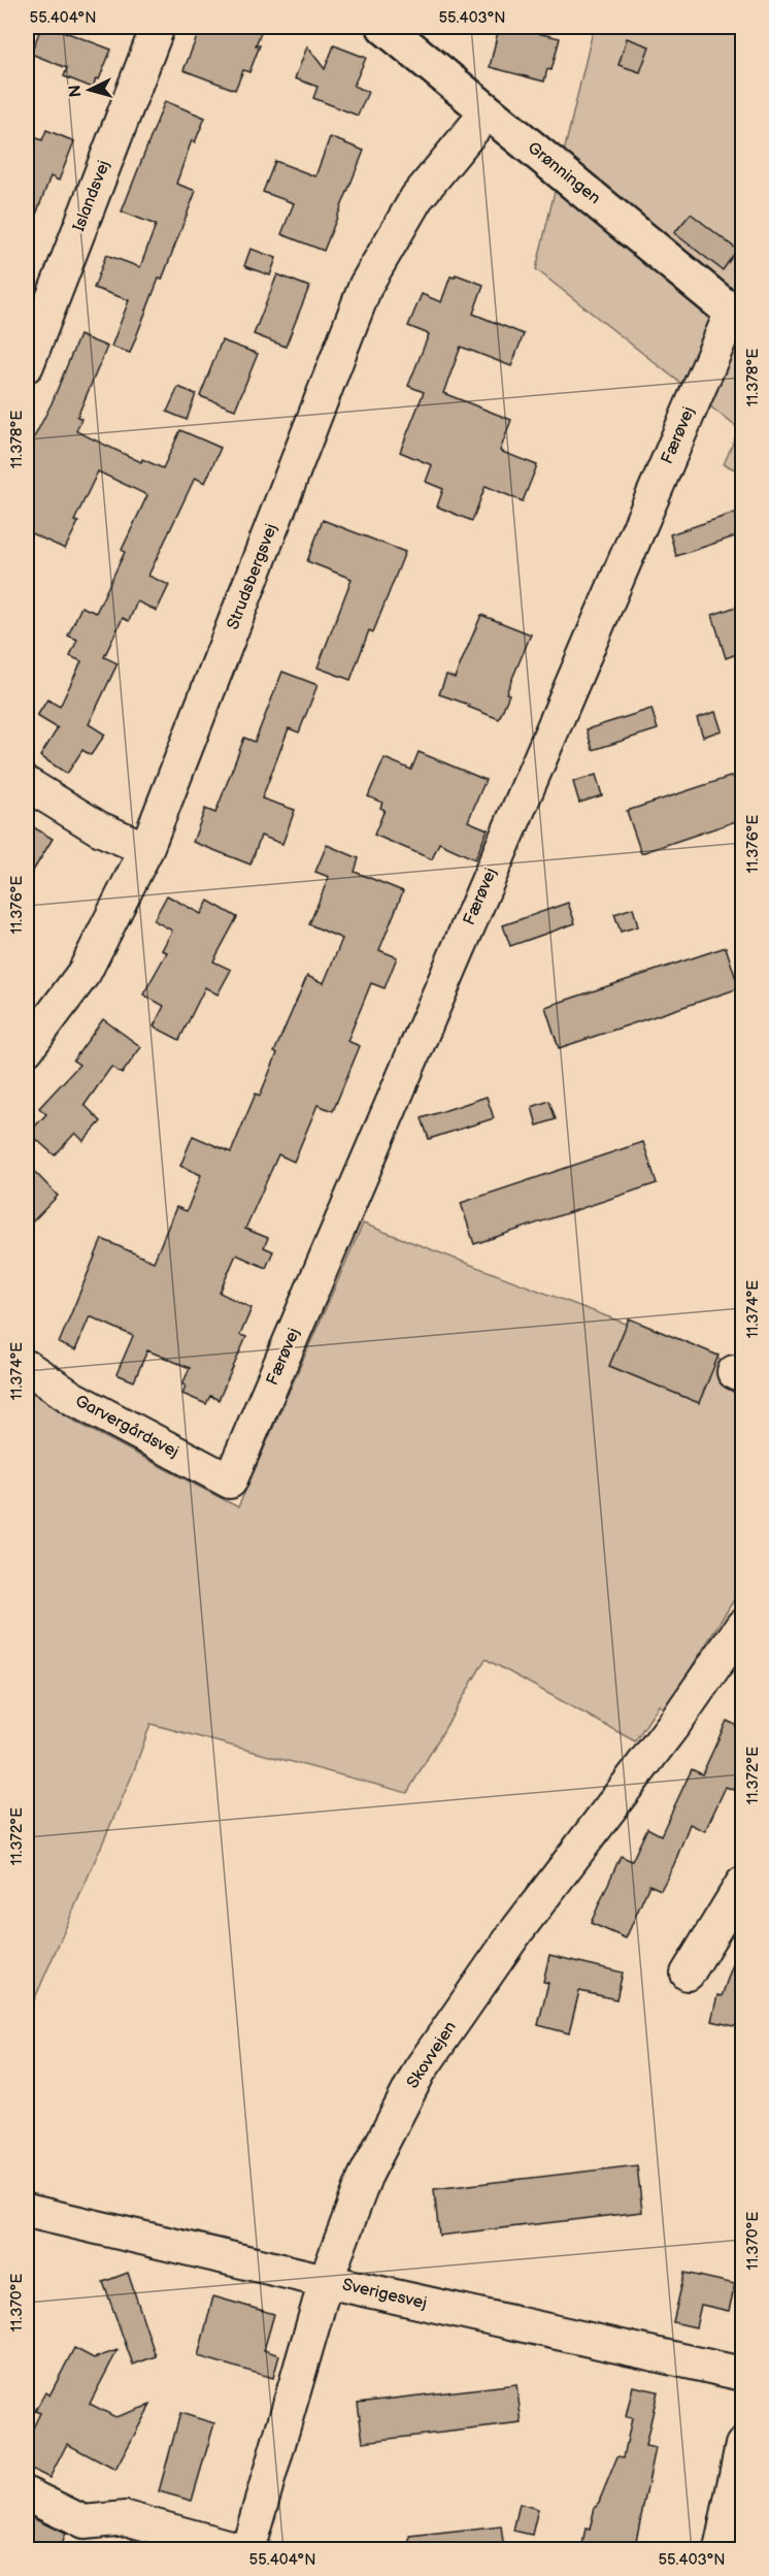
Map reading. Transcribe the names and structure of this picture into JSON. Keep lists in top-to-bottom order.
{
  "streets": {
    "main road": ["Grønningen"],
    "street": [
      "Islandsvej",
      "Færøvej",
      "Strudsbergsvej",
      "Garvergårdsvej",
      "Skovvejen",
      "Sverigesvej"
    ]
  },
  "crossings": [
    ["Grønningen", "Færøvej"],
    ["Grønningen", "Strudsbergsvej"],
    ["Færøvej", "Garvergårdsvej"],
    ["Skovvejen", "Sverigesvej"]
  ],
  "north": "left",
  "coordinates": [
    "55.404°N",
    "55.403°N",
    "11.378°E",
    "11.376°E",
    "11.374°E",
    "11.372°E",
    "11.370°E"
  ]
}
